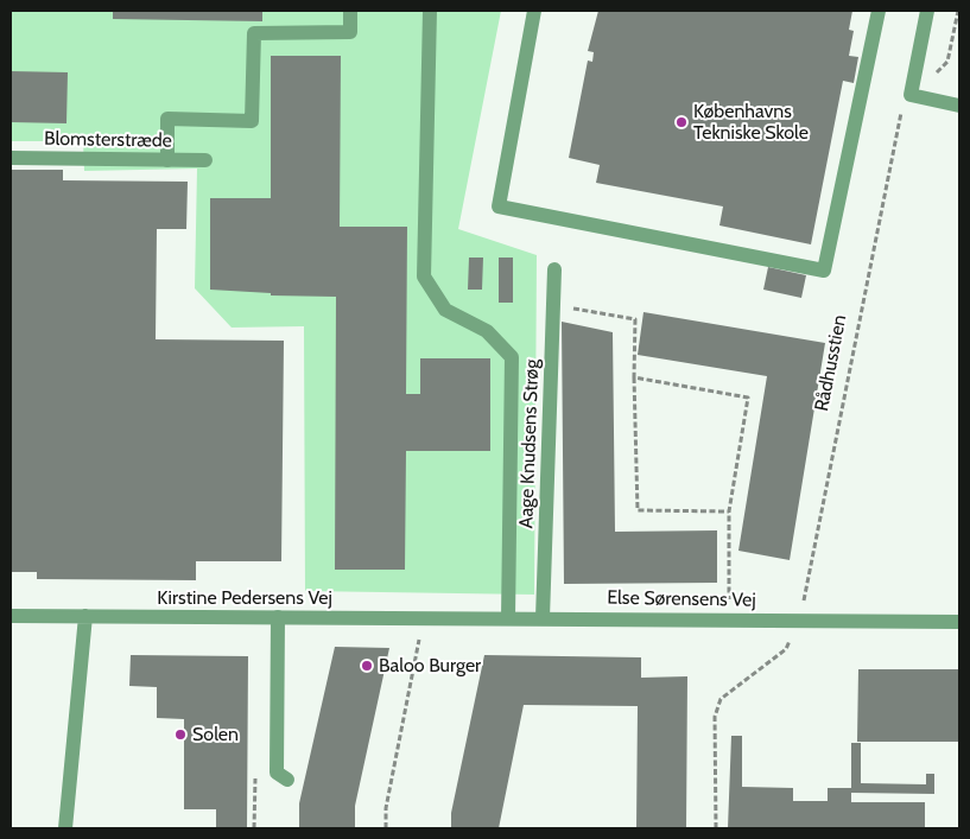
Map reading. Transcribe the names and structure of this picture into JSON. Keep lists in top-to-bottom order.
{
  "streets": {
    "street": [
      "Blomsterstræde",
      "Aage Knudsens Strøg",
      "Kirstine Pedersens Vej",
      "Else Sørensens Vej"
    ],
    "path": ["Rådhusstien"]
  },
  "crossings": [
    ["Rådhusstien", "Else Sørensens Vej"],
    ["Aage Knudsens Strøg", "Else Sørensens Vej"],
    ["Kirstine Pedersens Vej", "Else Sørensens Vej"]
  ],
  "places": ["Københavns Tekniske Skole", "Baloo Burger", "Solen"]
}
